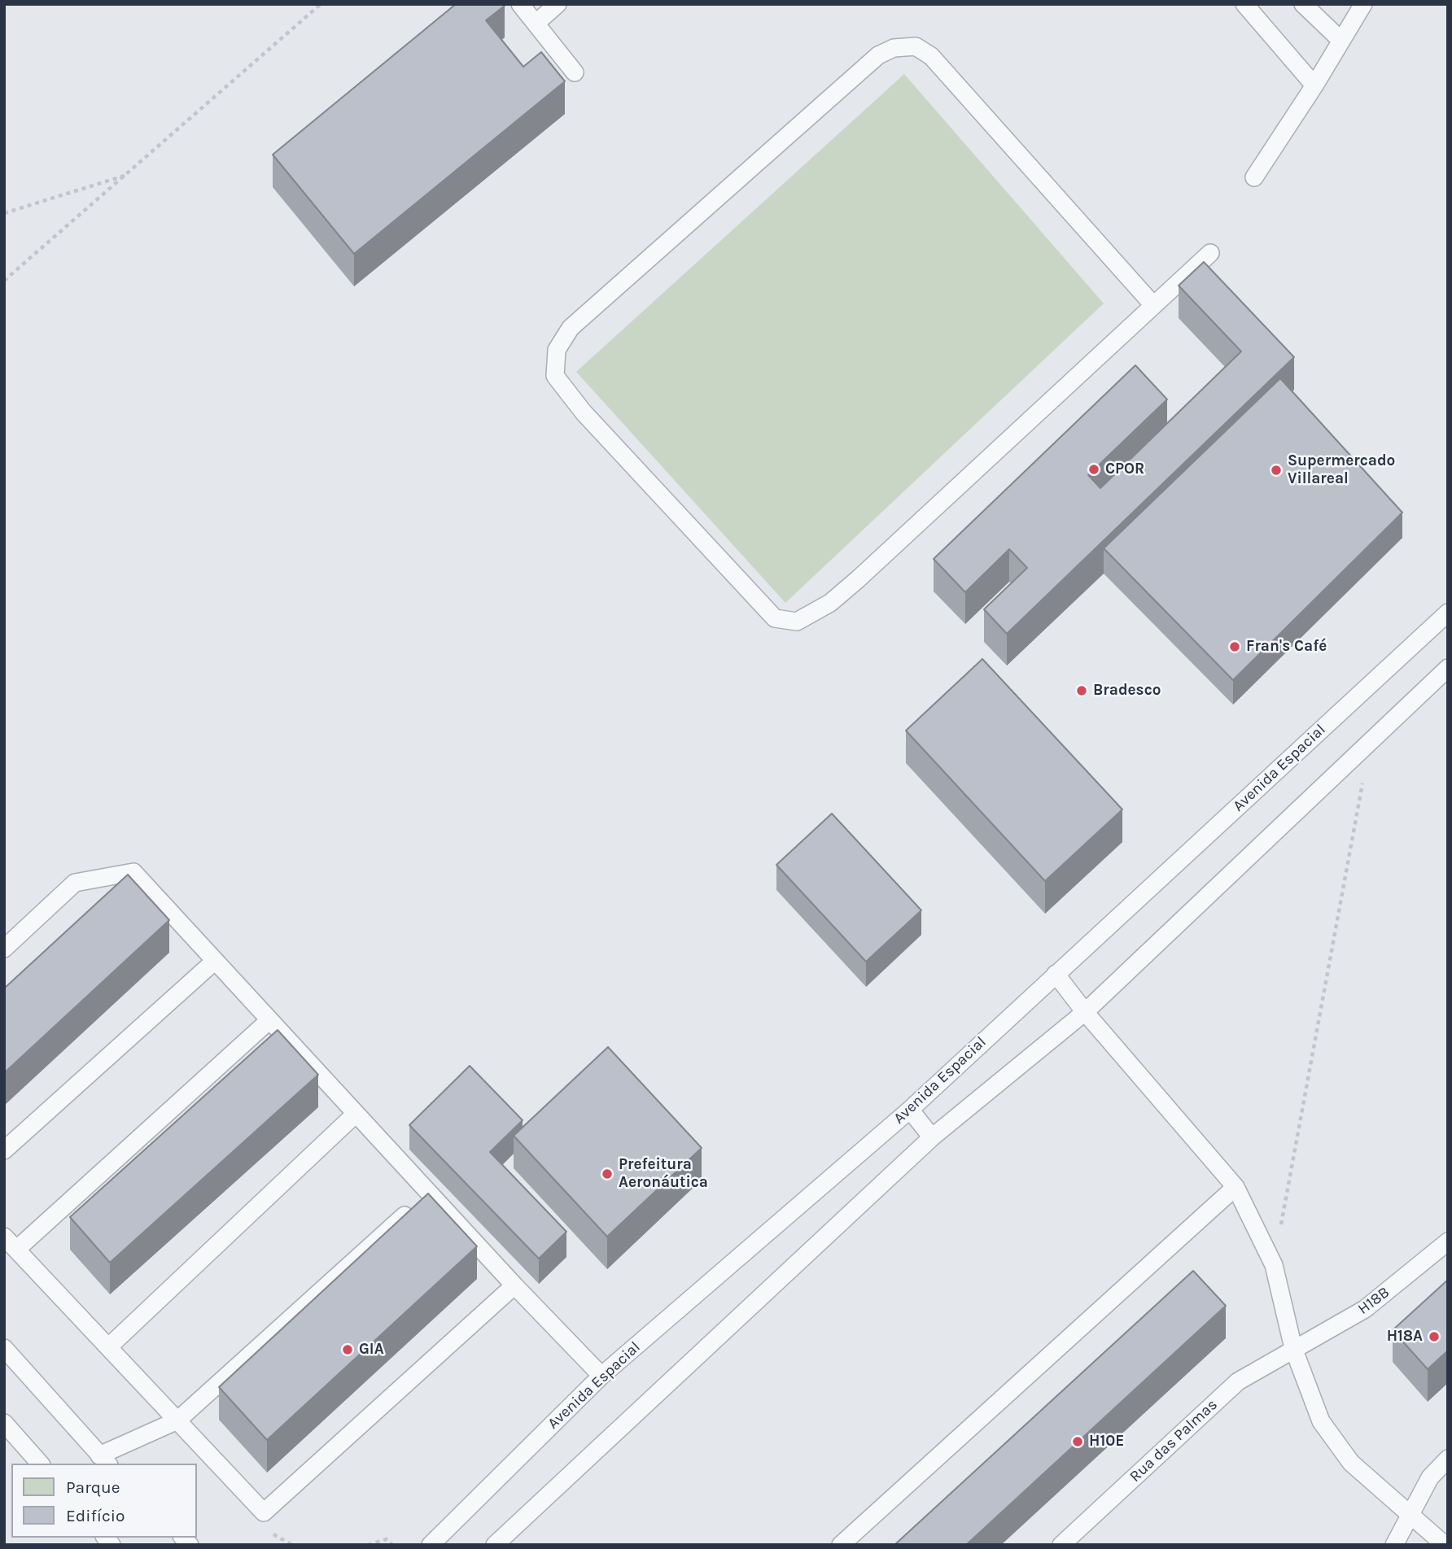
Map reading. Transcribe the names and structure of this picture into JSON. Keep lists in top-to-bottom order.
{
  "streets": {
    "lane": ["Avenida Espacial", "H18B", "Rua das Palmas"]
  },
  "crossings": [
    ["H18B", "Rua das Palmas"]
  ],
  "places": [
    "CPOR",
    "Supermercado Villareal",
    "Fran's Café",
    "Bradesco",
    "Prefeitura Aeronáutica",
    "H18A",
    "GIA",
    "H10E"
  ],
  "legend": ["Parque", "Edifício"]
}
